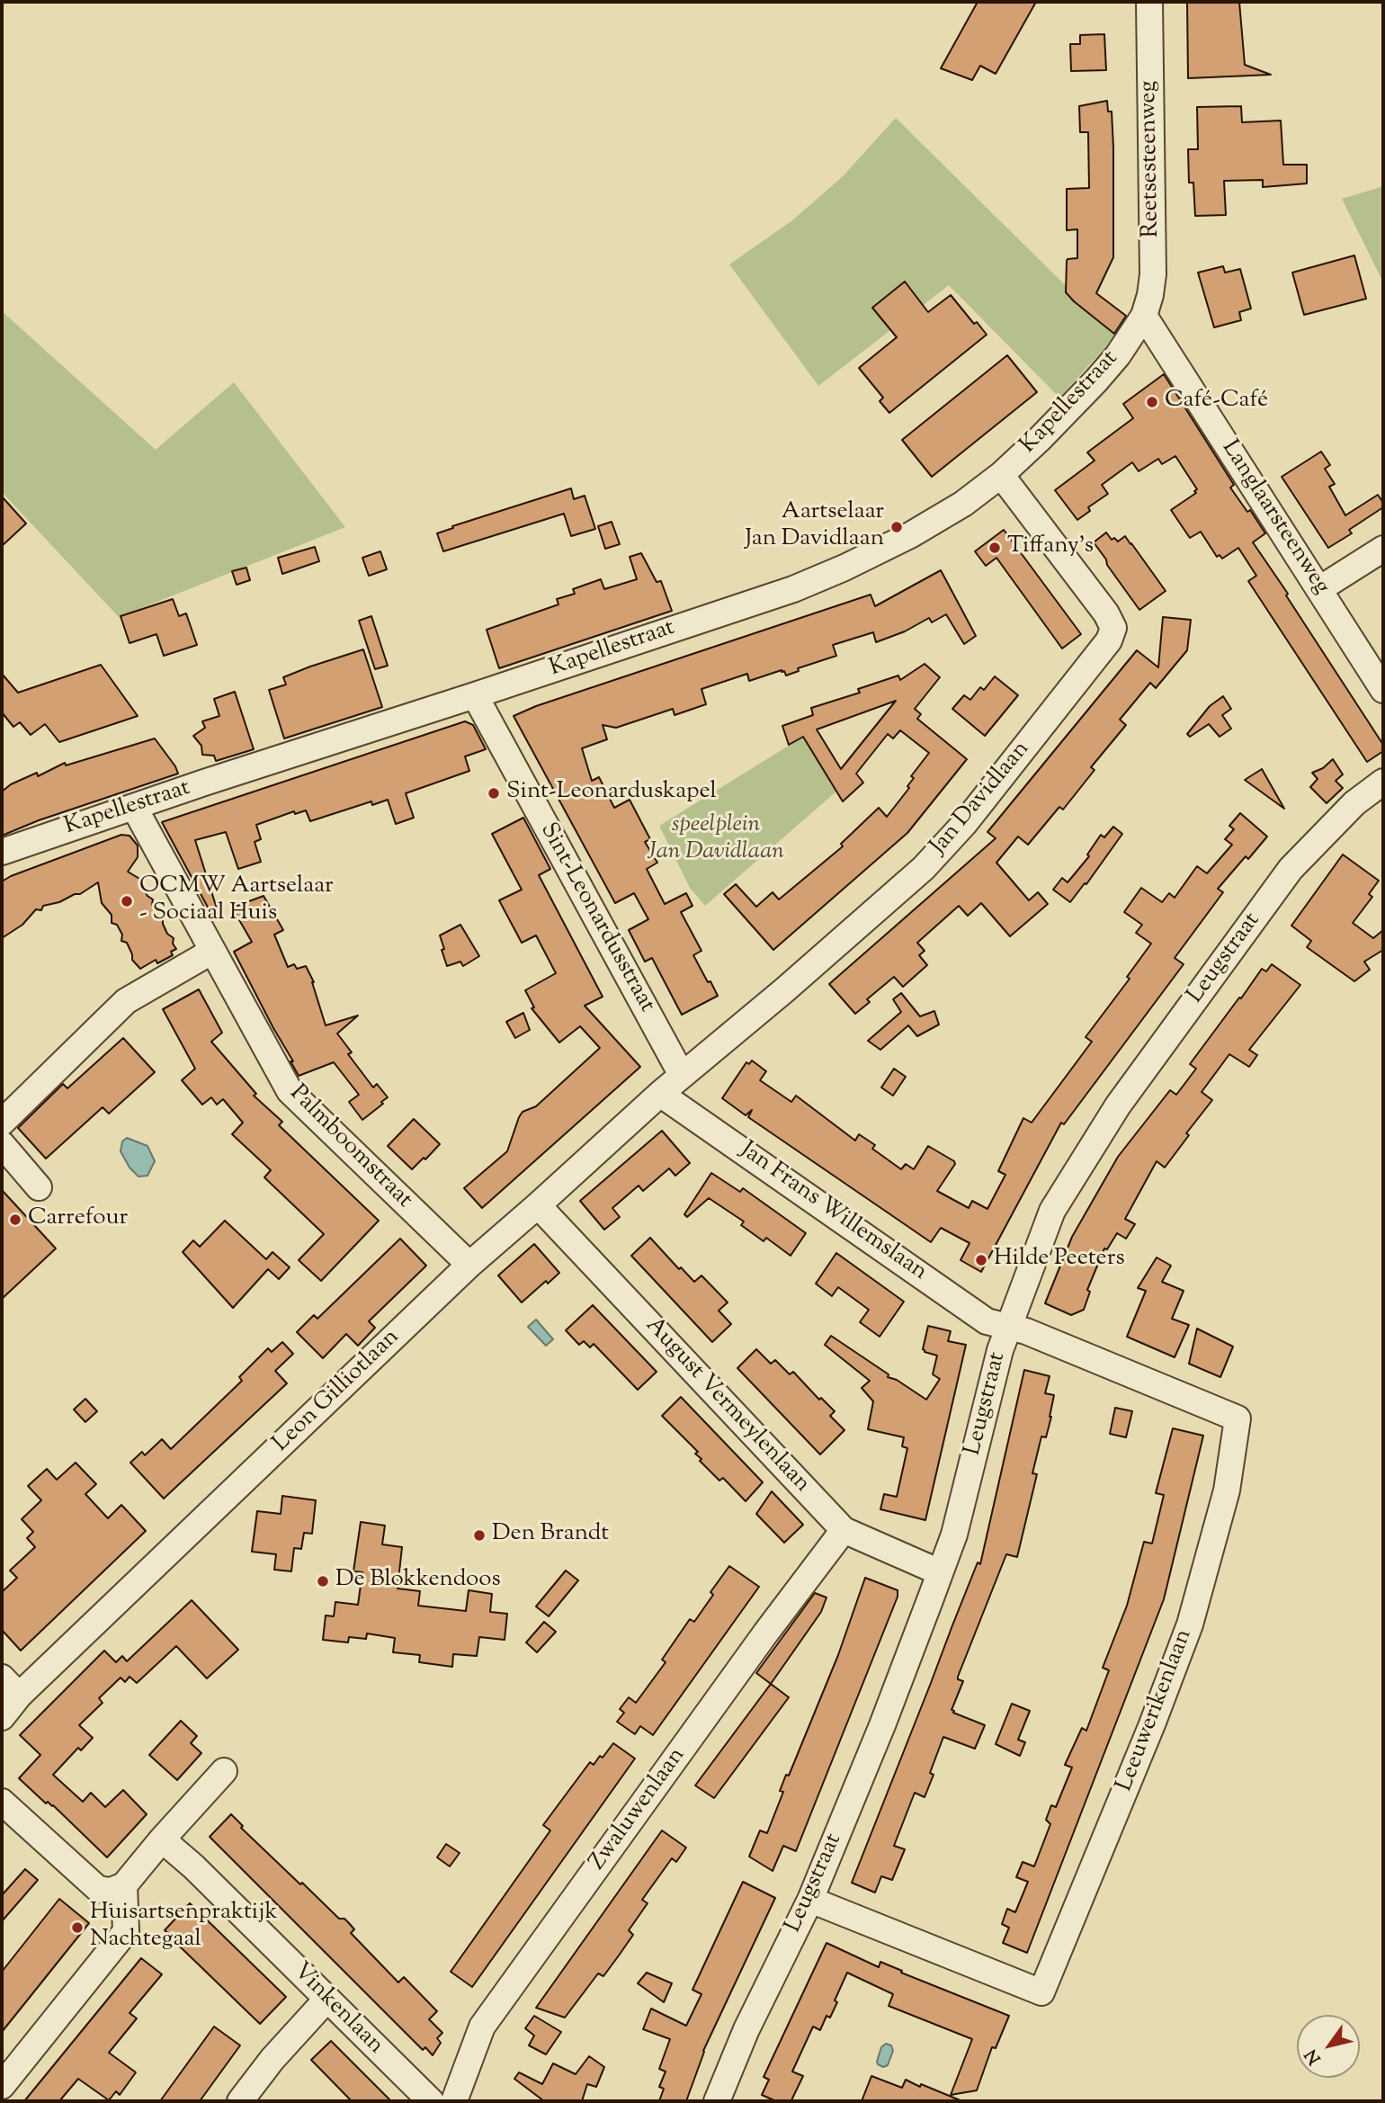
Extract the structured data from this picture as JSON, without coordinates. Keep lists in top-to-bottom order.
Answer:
{
  "streets": {
    "street": [
      "Reetsesteenweg",
      "Kapellestraat",
      "Langlaarsteenweg",
      "Jan Davidlaan",
      "Sint-Leonardusstraat",
      "Leugstraat",
      "Palmboomstraat",
      "Jan Frans Willemslaan",
      "Leon Gilliotlaan",
      "August Vermeylenlaan",
      "Leeuwerikenlaan",
      "Zwaluwenlaan",
      "Vinkenlaan"
    ]
  },
  "crossings": [
    ["Reetsesteenweg", "Kapellestraat"],
    ["Reetsesteenweg", "Langlaarsteenweg"],
    ["Kapellestraat", "Langlaarsteenweg"],
    ["Kapellestraat", "Jan Davidlaan"],
    ["Kapellestraat", "Sint-Leonardusstraat"],
    ["Kapellestraat", "Palmboomstraat"],
    ["Jan Davidlaan", "Sint-Leonardusstraat"],
    ["Jan Davidlaan", "Leon Gilliotlaan"],
    ["Sint-Leonardusstraat", "Leon Gilliotlaan"],
    ["Leugstraat", "Jan Frans Willemslaan"],
    ["Leugstraat", "August Vermeylenlaan"],
    ["Leugstraat", "Leeuwerikenlaan"],
    ["Palmboomstraat", "Leon Gilliotlaan"],
    ["Jan Frans Willemslaan", "Leon Gilliotlaan"],
    ["Jan Frans Willemslaan", "Leeuwerikenlaan"],
    ["Leon Gilliotlaan", "August Vermeylenlaan"],
    ["August Vermeylenlaan", "Zwaluwenlaan"]
  ],
  "parks": ["speelplein Jan Davidlaan"],
  "places": [
    "Café-Café",
    "Aartselaar Jan Davidlaan",
    "Tiffany's",
    "Sint-Leonarduskapel",
    "OCMW Aartselaar - Sociaal Huis",
    "Carrefour",
    "Hilde Peeters",
    "Den Brandt",
    "De Blokkendoos",
    "Huisartsenpraktijk Nachtegaal"
  ],
  "north": "bottom left"
}
